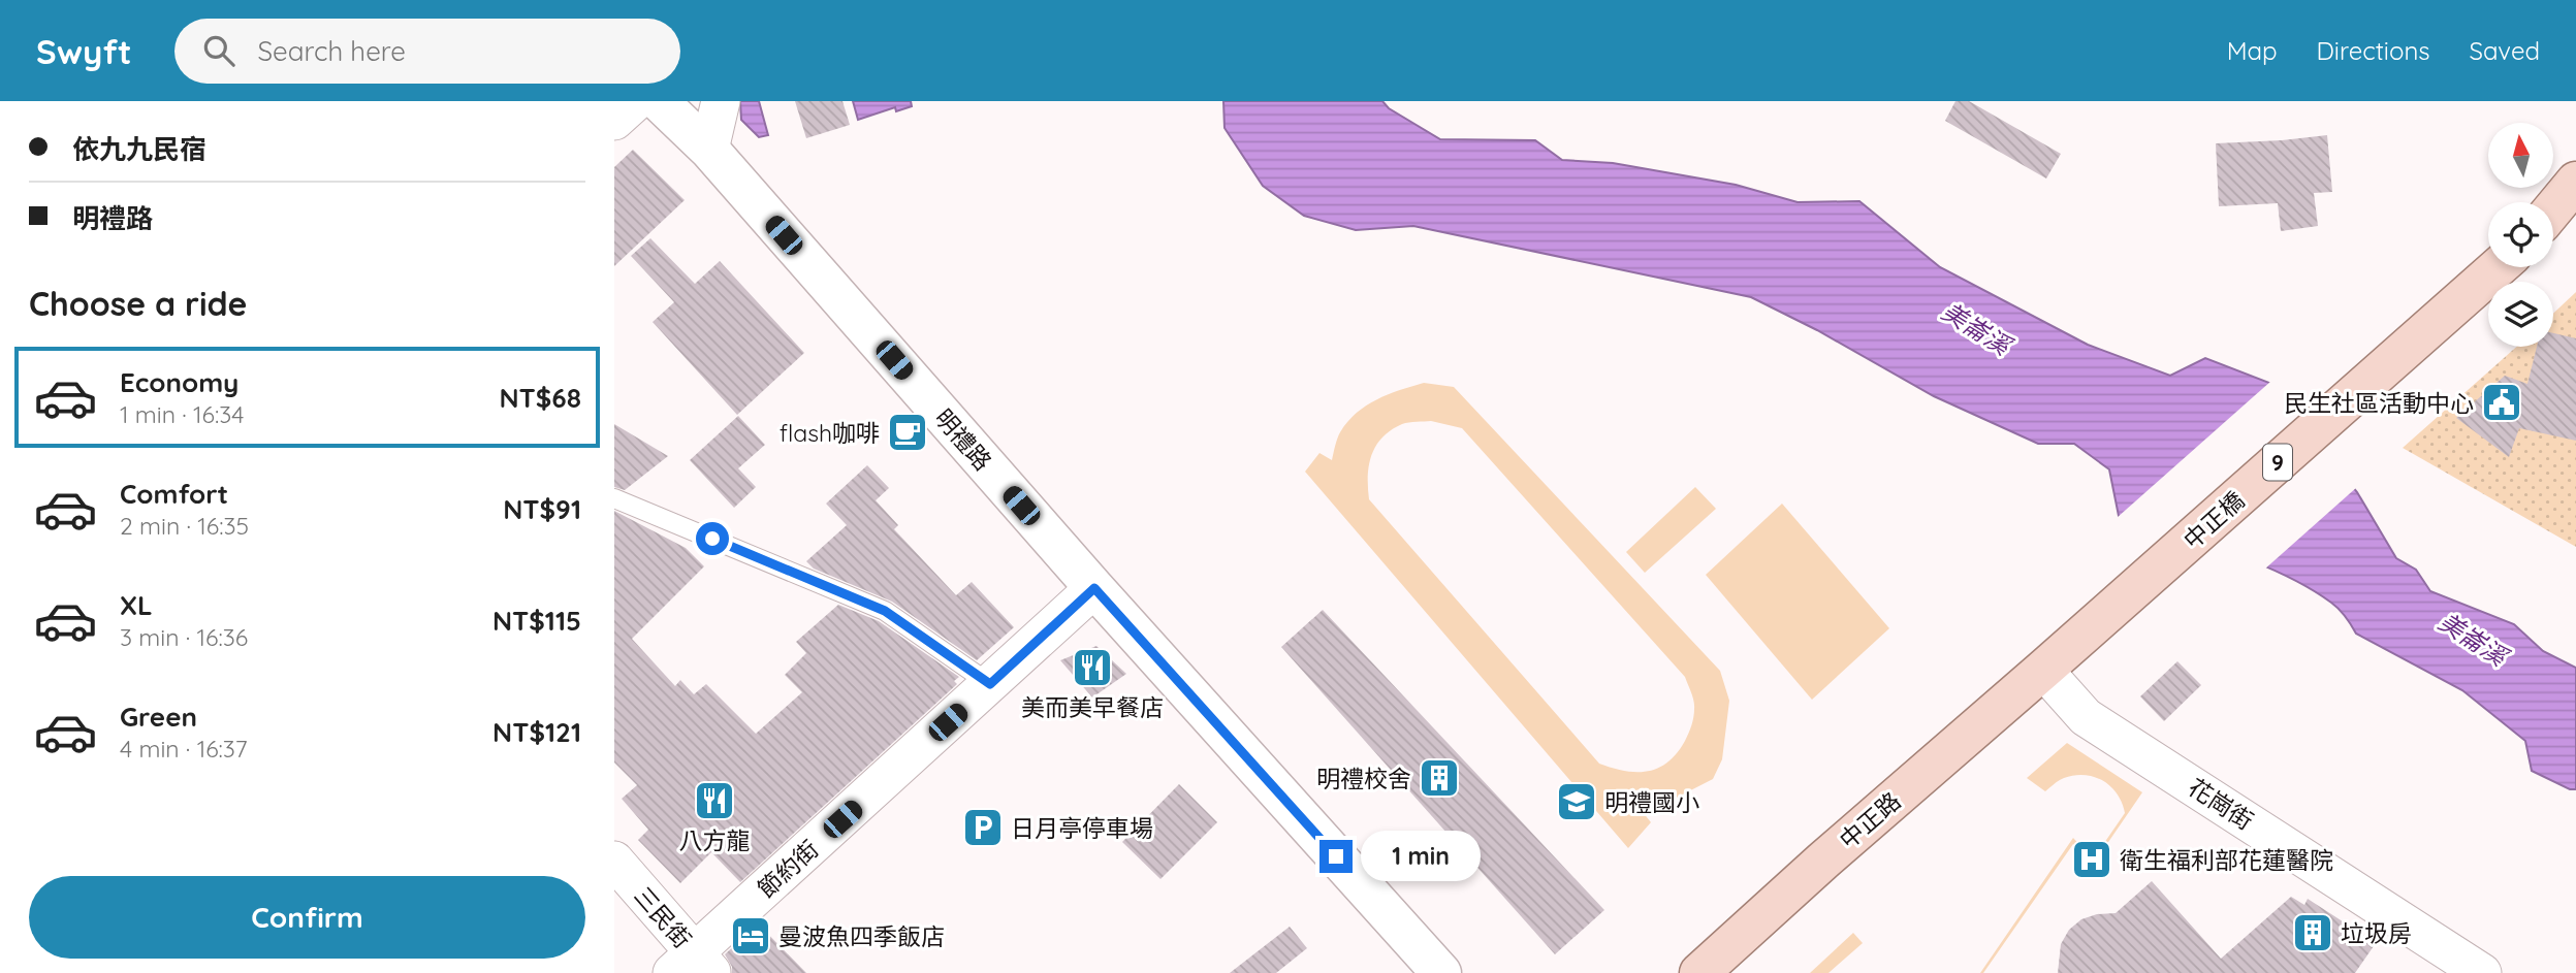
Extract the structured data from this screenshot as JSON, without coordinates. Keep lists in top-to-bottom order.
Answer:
{
  "streets": {
    "main road": ["9", "中正橋", "中正路"],
    "street": [
      "明禮路",
      "花崗街",
      "節約街",
      "三民街"
    ]
  },
  "crossings": [
    ["明禮路", "節約街"],
    ["中正橋", "花崗街"],
    ["中正橋", "中正路"],
    ["花崗街", "中正路"],
    ["節約街", "三民街"]
  ],
  "water": ["美崙溪"],
  "places": {
    "public building": ["民生社區活動中心"],
    "cafe": ["flash咖啡"],
    "restaurant": ["美而美早餐店", "八方龍"],
    "building": ["明禮校舍", "垃圾房"],
    "school or university": ["明禮國小"],
    "parking": ["日月亭停車場"],
    "hospital": ["衛生福利部花蓮醫院"],
    "hotel": ["曼波魚四季飯店"]
  },
  "north": "top",
  "page": {
    "header": "Swyft",
    "search": "Search here",
    "nav": ["Map", "Directions", "Saved"],
    "banner": ["依九九民宿", "明禮路"],
    "heading": "Choose a ride",
    "list": [
      {
        "name": "Economy",
        "note": "1 min · 16:34",
        "value": "NT$68"
      },
      {
        "name": "Comfort",
        "note": "2 min · 16:35",
        "value": "NT$91"
      },
      {
        "name": "XL",
        "note": "3 min · 16:36",
        "value": "NT$115"
      },
      {
        "name": "Green",
        "note": "4 min · 16:37",
        "value": "NT$121"
      }
    ],
    "bubble": "1 min",
    "buttons": "Confirm"
  }
}
